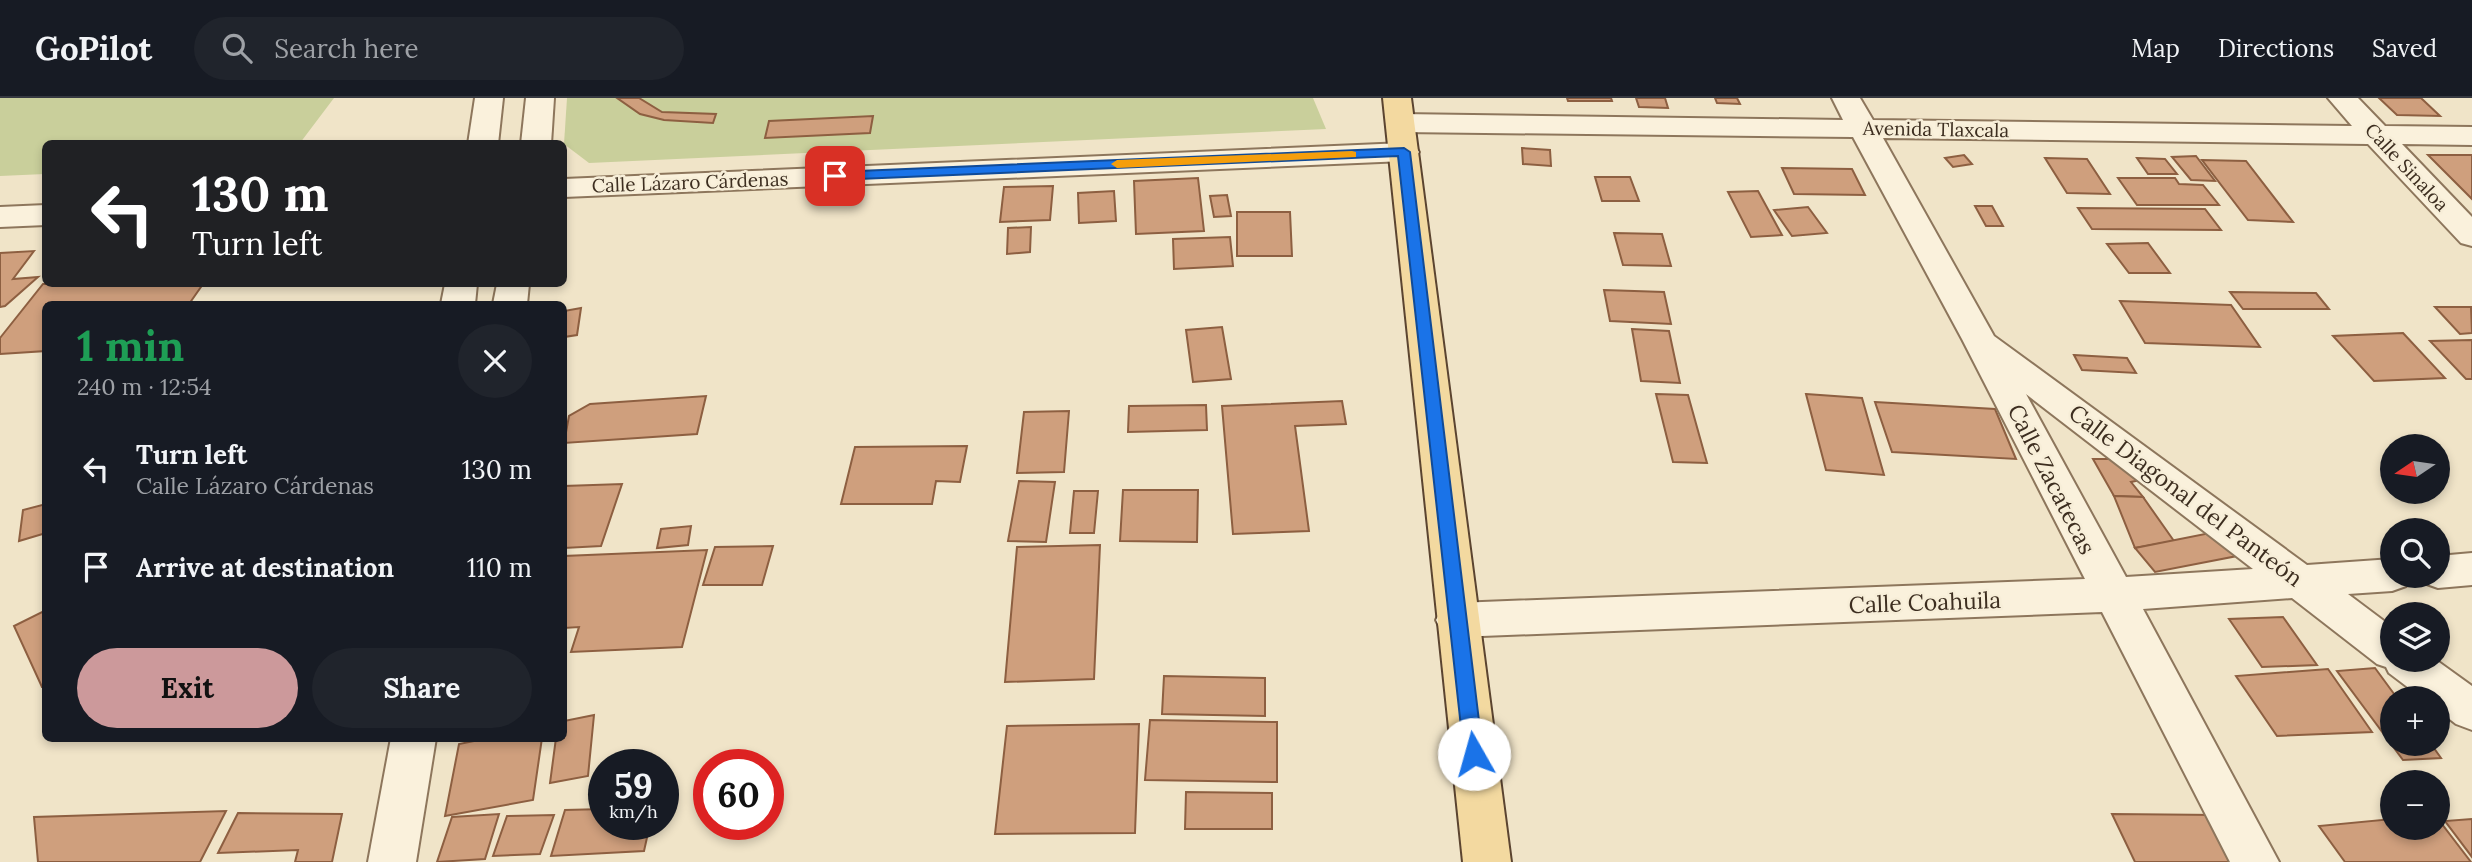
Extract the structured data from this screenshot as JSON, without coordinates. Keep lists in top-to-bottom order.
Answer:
{
  "streets": {
    "street": [
      "Avenida Tlaxcala",
      "Calle Sinaloa",
      "Calle Lázaro Cárdenas",
      "Calle Zacatecas",
      "Calle Diagonal del Panteón",
      "Calle Coahuila"
    ]
  },
  "crossings": [
    ["Avenida Tlaxcala", "Calle Sinaloa"],
    ["Avenida Tlaxcala", "Calle Lázaro Cárdenas"],
    ["Avenida Tlaxcala", "Calle Zacatecas"],
    ["Calle Zacatecas", "Calle Diagonal del Panteón"],
    ["Calle Zacatecas", "Calle Coahuila"],
    ["Calle Diagonal del Panteón", "Calle Coahuila"]
  ],
  "north": "left",
  "page": {
    "header": "GoPilot",
    "search": "Search here",
    "nav": ["Map", "Directions", "Saved"],
    "turn": ["130 m", "Turn left"],
    "heading": ["1 min", "240 m · 12:54"],
    "list": [
      {
        "name": "Turn left",
        "note": "Calle Lázaro Cárdenas",
        "value": "130 m"
      },
      {
        "name": "Arrive at destination",
        "value": "110 m"
      }
    ],
    "map_buttons": ["+", "−"],
    "buttons": ["Exit", "Share"],
    "speed": "59 km/h",
    "limit": "60"
  }
}
